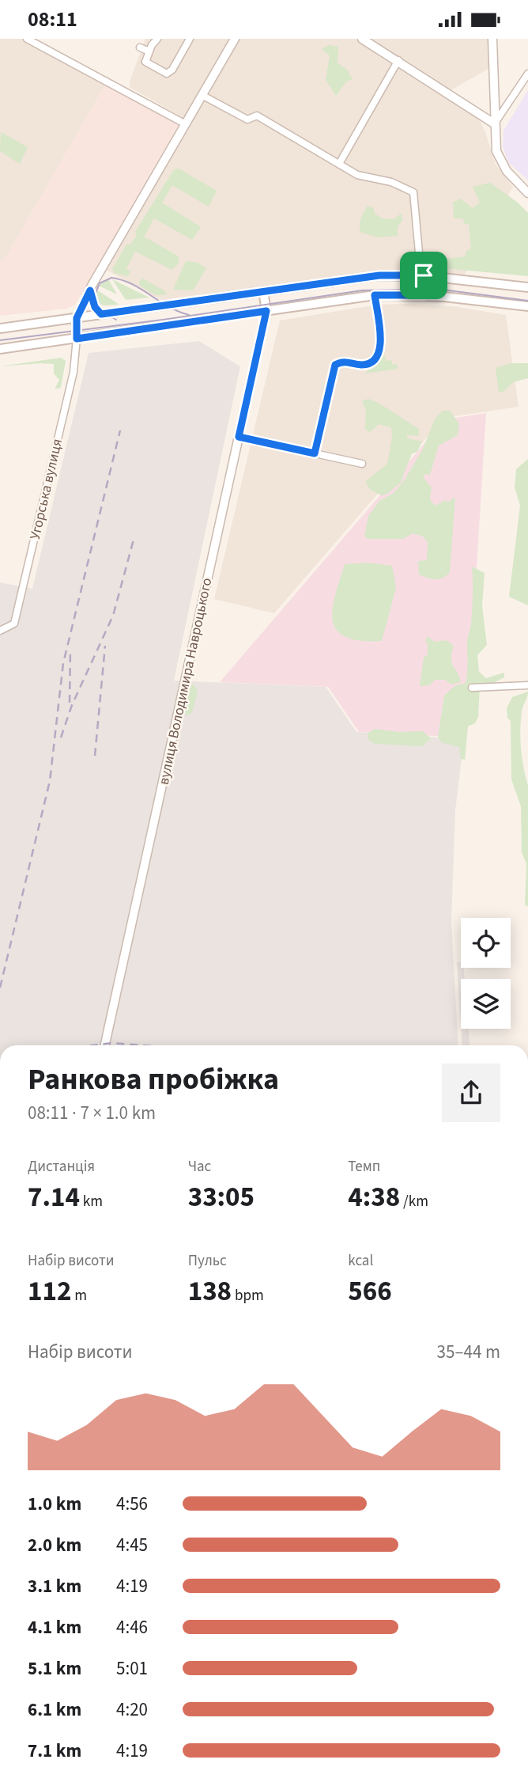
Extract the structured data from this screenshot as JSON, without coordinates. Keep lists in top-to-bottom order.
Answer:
{
  "streets": {
    "street": ["Угорська вулиця", "вулиця Володимира Навроцького"]
  },
  "page": {
    "status": "08:11",
    "heading": ["Ранкова пробіжка", "08:11 · 7 × 1.0 km"],
    "stats": [
      ["Дистанція", "7.14 km"],
      ["Час", "33:05"],
      ["Темп", "4:38 /km"],
      ["Набір висоти", "112 m"],
      ["Пульс", "138 bpm"],
      ["kcal", "566"]
    ],
    "chart": ["Набір висоти", "35–44 m"],
    "list": [
      {
        "name": "1.0 km",
        "note": "4:56"
      },
      {
        "name": "2.0 km",
        "note": "4:45"
      },
      {
        "name": "3.1 km",
        "note": "4:19"
      },
      {
        "name": "4.1 km",
        "note": "4:46"
      },
      {
        "name": "5.1 km",
        "note": "5:01"
      },
      {
        "name": "6.1 km",
        "note": "4:20"
      },
      {
        "name": "7.1 km",
        "note": "4:19"
      }
    ]
  }
}
